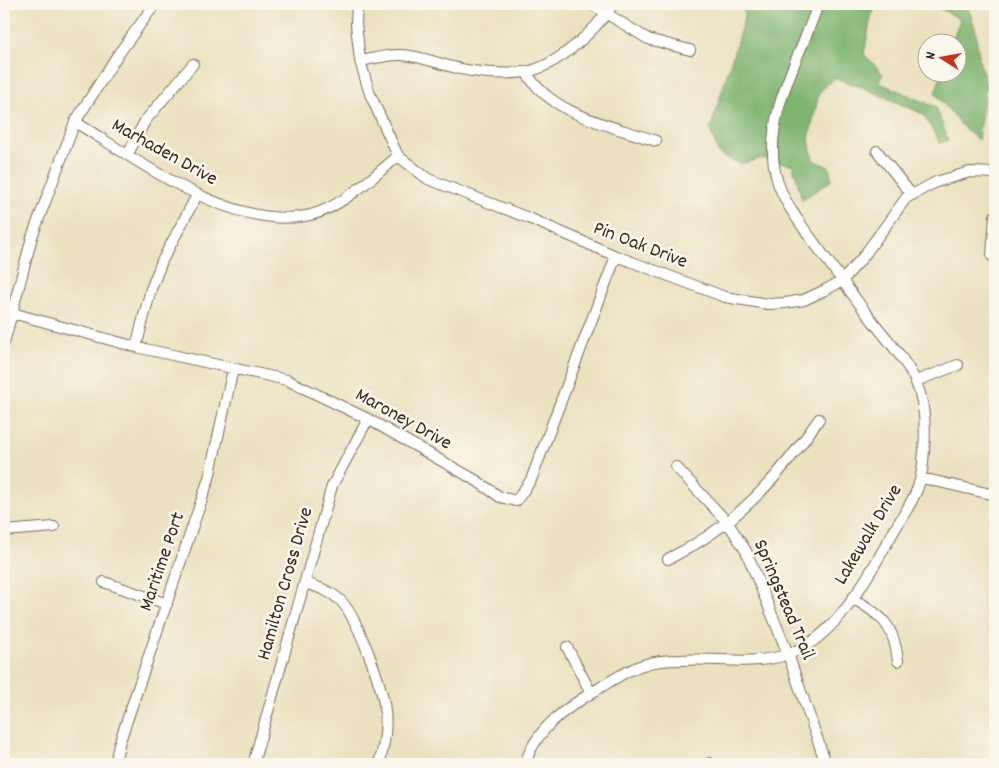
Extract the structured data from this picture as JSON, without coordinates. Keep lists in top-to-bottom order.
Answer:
{
  "streets": {
    "street": [
      "Marhaden Drive",
      "Pin Oak Drive",
      "Maroney Drive",
      "Lakewalk Drive",
      "Maritime Port",
      "Hamilton Cross Drive",
      "Springstead Trail"
    ]
  },
  "crossings": [
    ["Marhaden Drive", "Pin Oak Drive"],
    ["Pin Oak Drive", "Maroney Drive"],
    ["Pin Oak Drive", "Lakewalk Drive"],
    ["Maroney Drive", "Maritime Port"],
    ["Maroney Drive", "Hamilton Cross Drive"],
    ["Lakewalk Drive", "Springstead Trail"]
  ],
  "north": "left"
}
